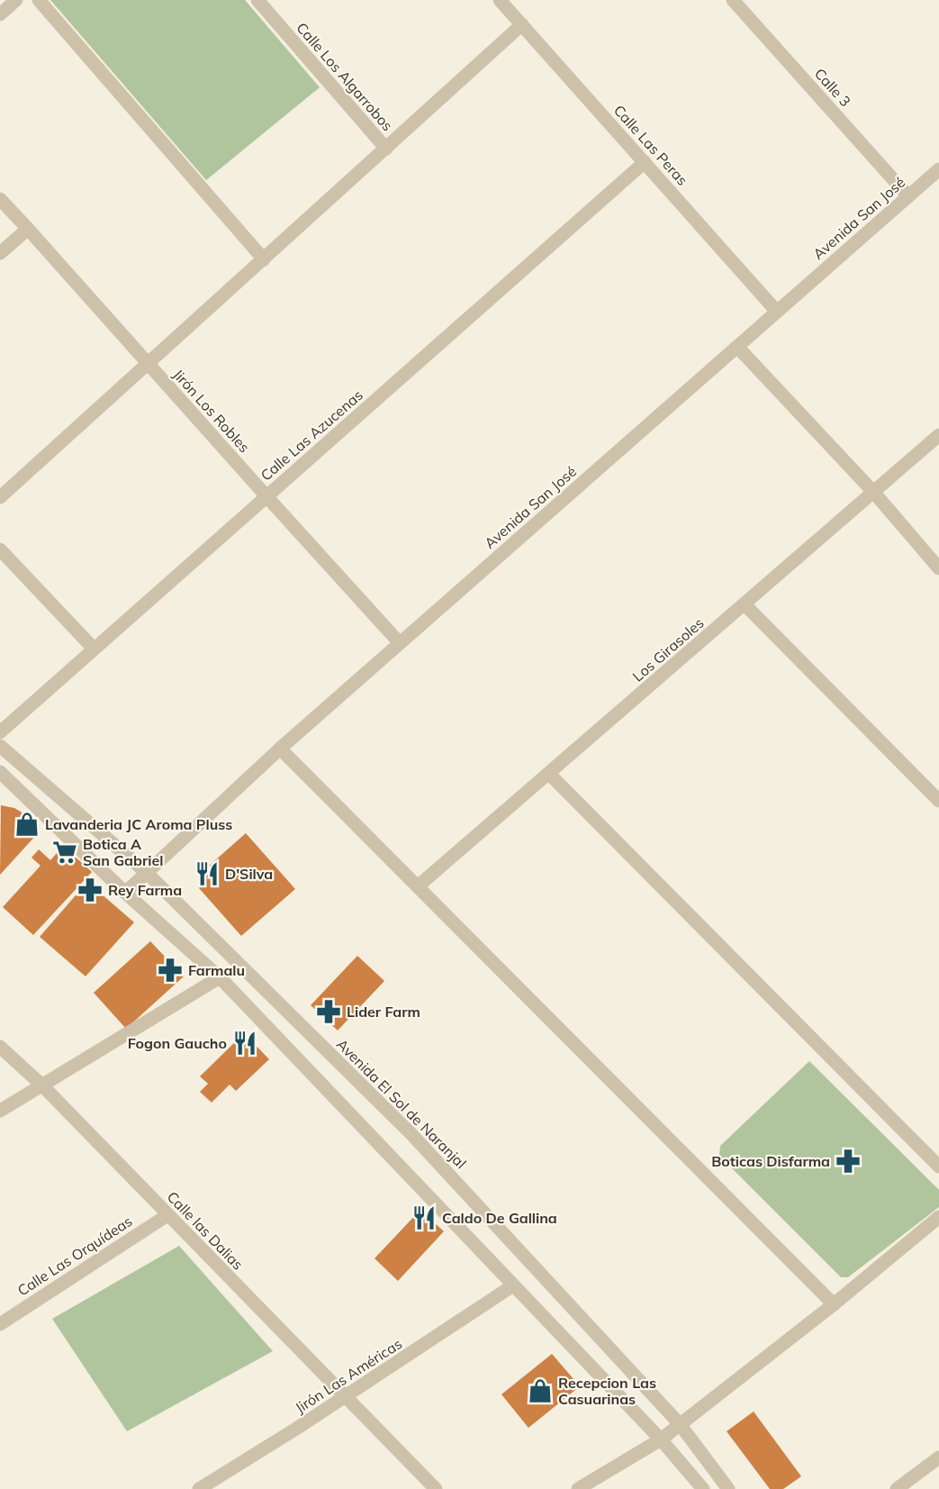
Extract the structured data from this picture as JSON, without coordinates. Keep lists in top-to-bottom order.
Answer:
{
  "streets": {
    "street": [
      "Calle Los Algarrobos",
      "Calle 3",
      "Calle Las Peras",
      "Avenida San José",
      "Jirón Los Robles",
      "Calle Las Azucenas",
      "Los Girasoles",
      "Avenida El Sol de Naranjal",
      "Calle las Dalias",
      "Calle Las Orquídeas",
      "Jirón Las Américas"
    ]
  },
  "crossings": [
    ["Calle 3", "Avenida San José"],
    ["Calle Las Peras", "Avenida San José"],
    ["Calle Las Peras", "Calle Las Azucenas"],
    ["Avenida San José", "Jirón Los Robles"],
    ["Avenida San José", "Avenida El Sol de Naranjal"],
    ["Jirón Los Robles", "Calle Las Azucenas"],
    ["Calle las Dalias", "Calle Las Orquídeas"],
    ["Calle las Dalias", "Jirón Las Américas"]
  ],
  "places": {
    "shop": ["Lavanderia JC Aroma Pluss", "Recepcion Las Casuarinas"],
    "supermarket": ["Botica A San Gabriel"],
    "restaurant": ["D'Silva", "Fogon Gaucho", "Caldo De Gallina"],
    "pharmacy": [
      "Rey Farma",
      "Farmalu",
      "Lider Farm",
      "Boticas Disfarma"
    ]
  }
}
